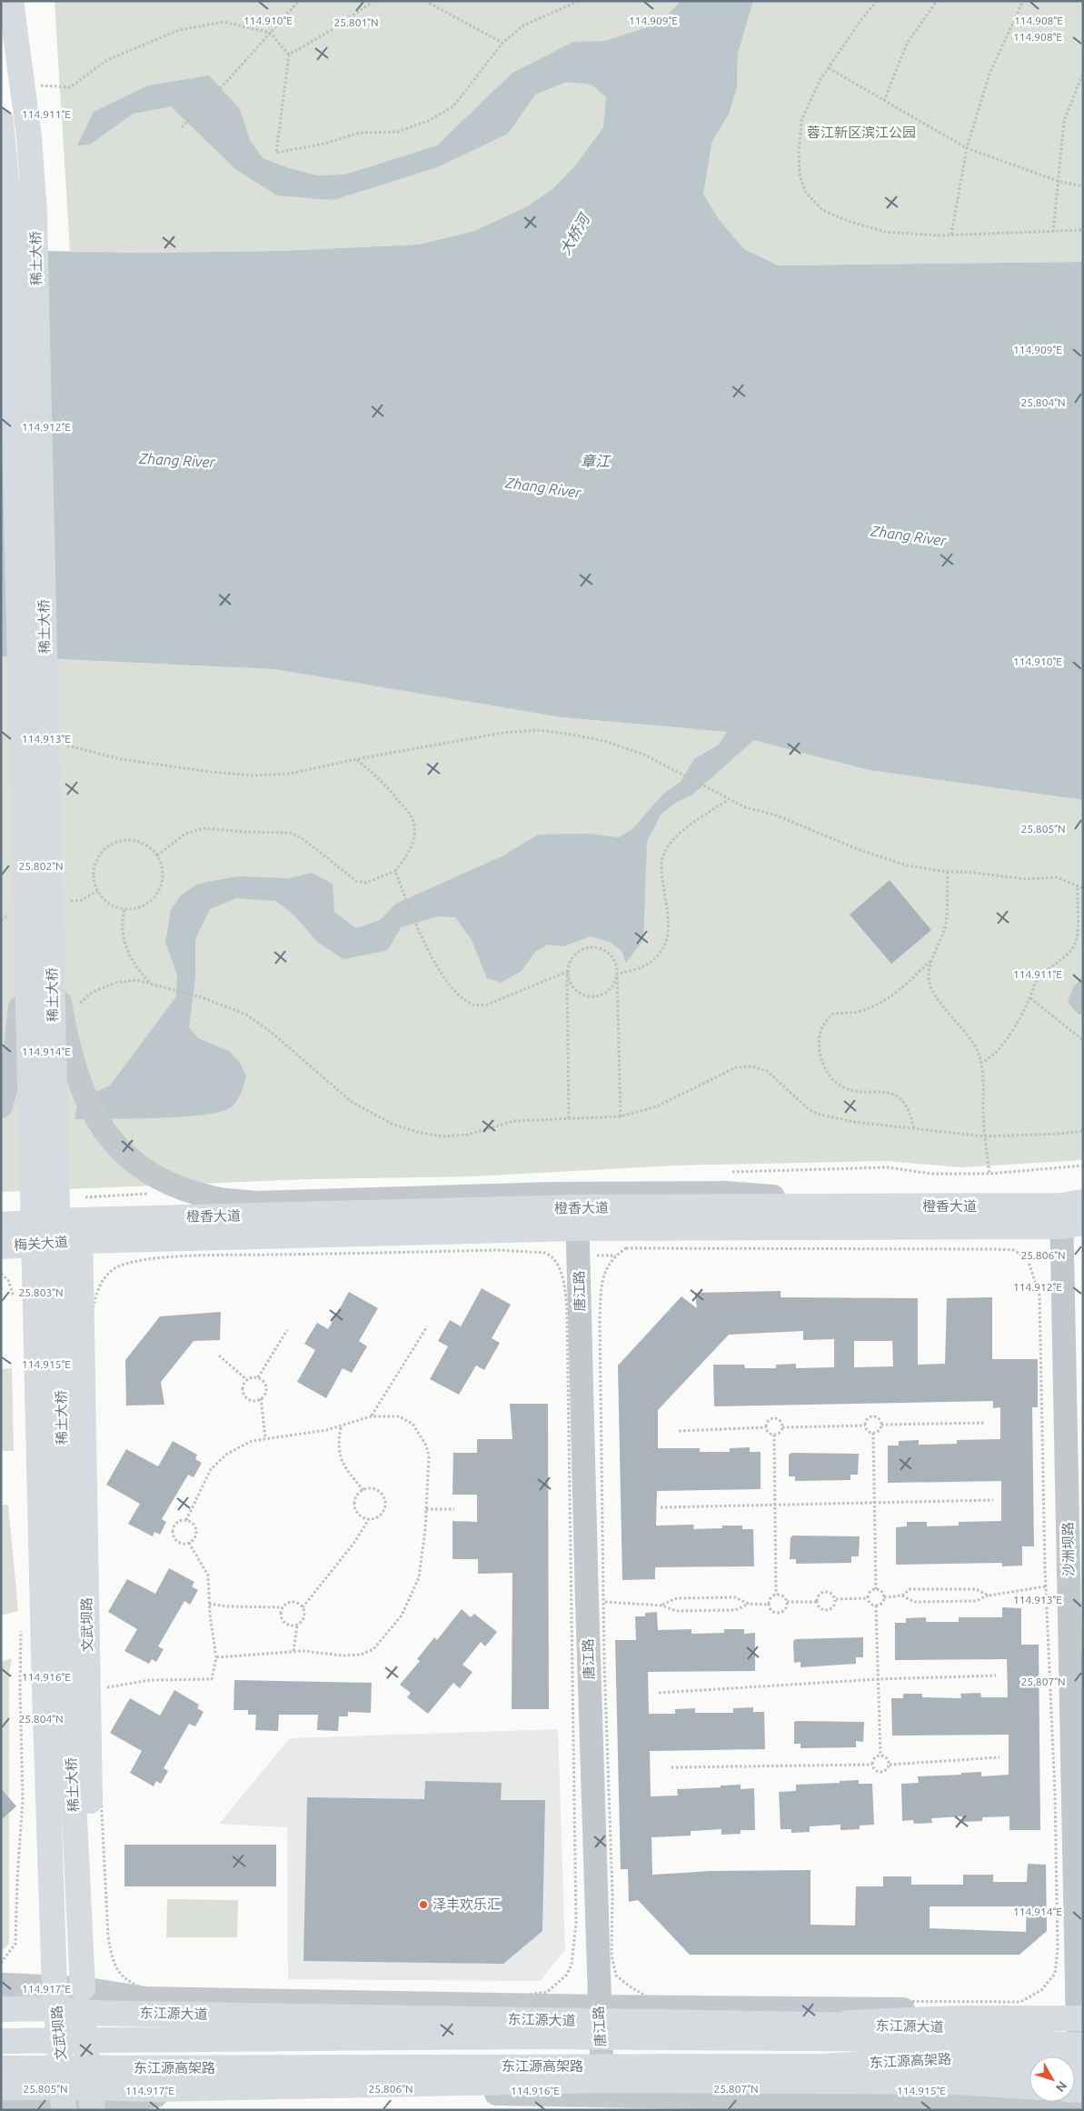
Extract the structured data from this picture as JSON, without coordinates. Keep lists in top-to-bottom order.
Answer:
{
  "streets": {
    "main road": [
      "稀土大桥",
      "橙香大道",
      "梅关大道",
      "文武坝路",
      "东江源大道",
      "东江源高架路"
    ],
    "street": ["唐江路", "沙洲坝路"]
  },
  "crossings": [
    ["稀土大桥", "文武坝路"],
    ["稀土大桥", "东江源大道"],
    ["橙香大道", "梅关大道"],
    ["橙香大道", "唐江路"],
    ["橙香大道", "沙洲坝路"],
    ["橙香大道", "文武坝路"],
    ["梅关大道", "文武坝路"],
    ["唐江路", "东江源大道"],
    ["沙洲坝路", "东江源大道"],
    ["文武坝路", "东江源大道"]
  ],
  "water": ["大桥河", "Zhang River", "章江"],
  "parks": ["蓉江新区滨江公园"],
  "places": ["泽丰欢乐汇"],
  "north": "bottom right",
  "coordinates": [
    "114.910°E",
    "114.908°E",
    "114.909°E",
    "25.801°N",
    "114.911°E",
    "25.804°N",
    "114.912°E",
    "114.913°E",
    "25.805°N",
    "25.802°N",
    "114.914°E",
    "25.806°N",
    "25.803°N",
    "114.915°E",
    "114.916°E",
    "25.807°N",
    "114.917°E"
  ]
}
